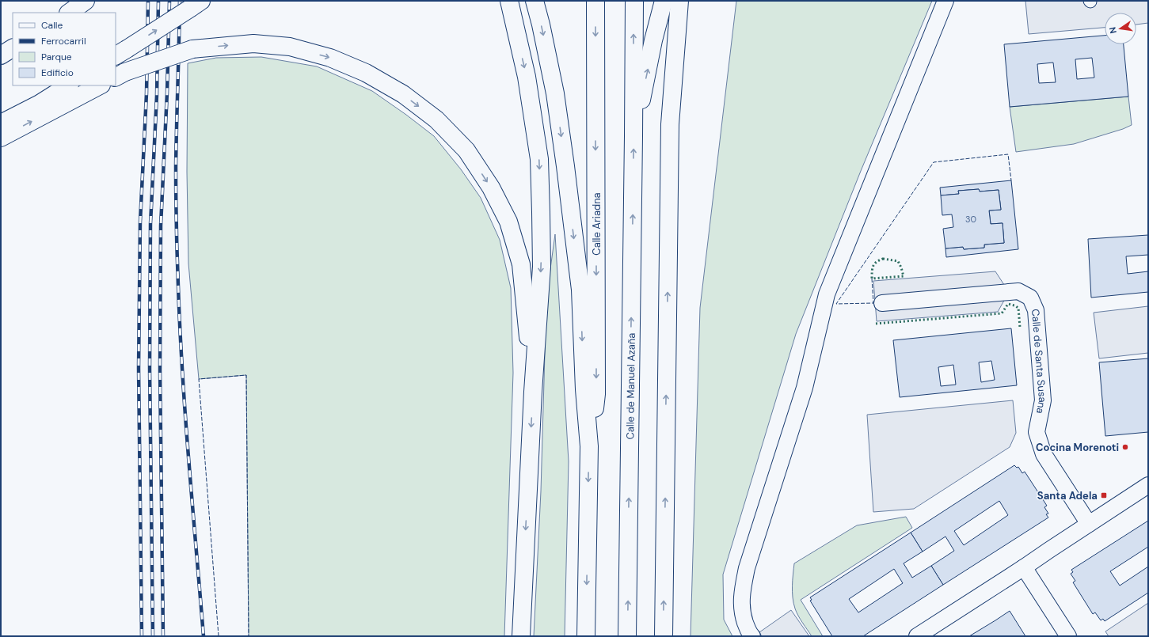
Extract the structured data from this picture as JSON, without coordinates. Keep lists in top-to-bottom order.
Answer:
{
  "streets": {
    "highway": ["Calle Ariadna", "Calle de Manuel Azaña"],
    "street": ["Calle de Santa Susana"]
  },
  "places": {
    "other": ["Cocina Morenoti"],
    "transit": ["Santa Adela"]
  },
  "house_numbers": ["30"],
  "legend": [
    "Calle",
    "Ferrocarril",
    "Parque",
    "Edificio"
  ],
  "north": "left"
}
